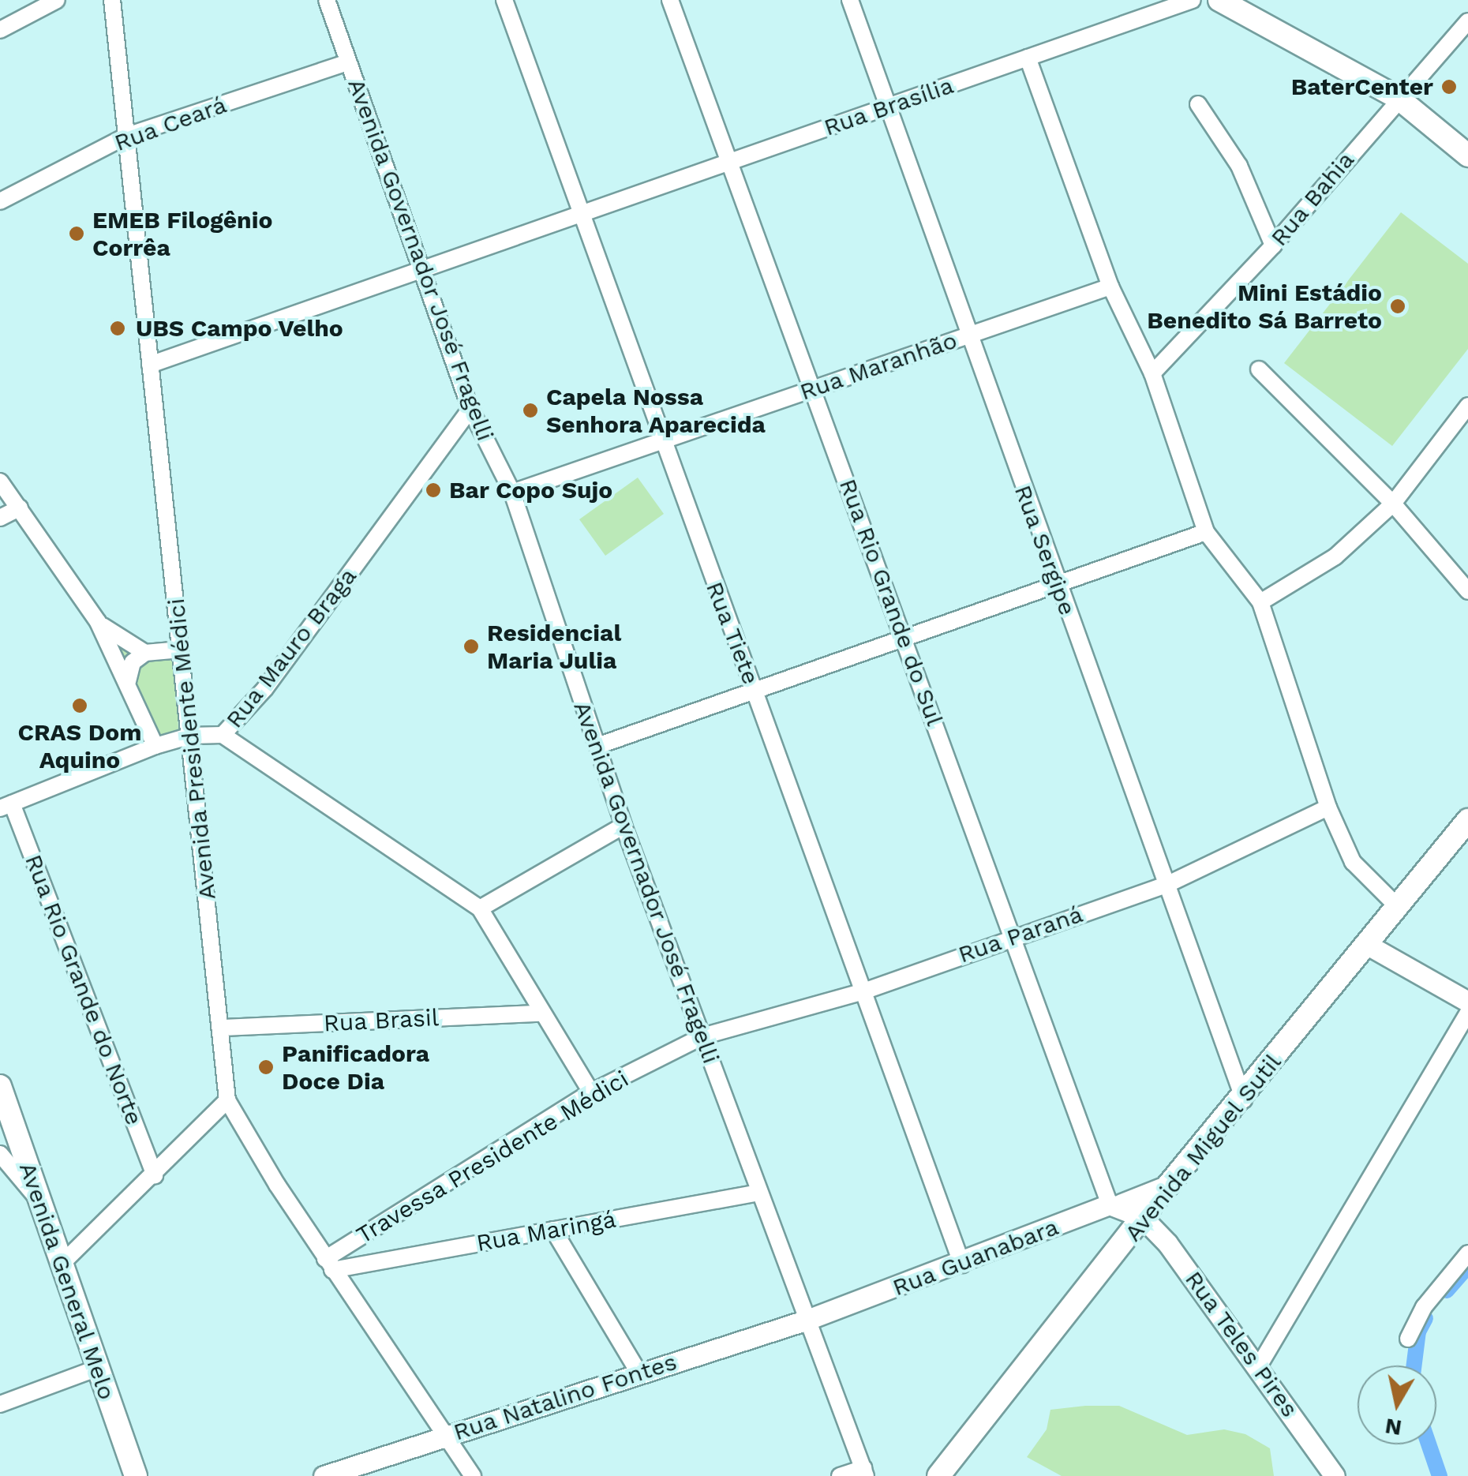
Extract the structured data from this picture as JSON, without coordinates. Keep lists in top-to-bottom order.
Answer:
{
  "streets": {
    "main road": ["Avenida Miguel Sutil", "Avenida General Melo"],
    "street": [
      "Rua Brasília",
      "Rua Ceará",
      "Rua Bahia",
      "Avenida Governador José Fragelli",
      "Rua Maranhão",
      "Rua Sergipe",
      "Rua Rio Grande do Sul",
      "Rua Tiete",
      "Rua Mauro Braga",
      "Avenida Presidente Médici",
      "Rua Paraná",
      "Rua Rio Grande do Norte",
      "Rua Brasil",
      "Travessa Presidente Médici",
      "Rua Maringá",
      "Rua Guanabara",
      "Rua Teles Pires",
      "Rua Natalino Fontes"
    ]
  },
  "crossings": [
    ["Rua Brasília", "Avenida Governador José Fragelli"],
    ["Rua Brasília", "Rua Sergipe"],
    ["Rua Brasília", "Rua Rio Grande do Sul"],
    ["Rua Brasília", "Rua Tiete"],
    ["Rua Brasília", "Avenida Presidente Médici"],
    ["Rua Ceará", "Avenida Governador José Fragelli"],
    ["Rua Ceará", "Avenida Presidente Médici"],
    ["Avenida Governador José Fragelli", "Rua Maranhão"],
    ["Avenida Governador José Fragelli", "Rua Mauro Braga"],
    ["Avenida Governador José Fragelli", "Rua Paraná"],
    ["Avenida Governador José Fragelli", "Travessa Presidente Médici"],
    ["Avenida Governador José Fragelli", "Rua Maringá"],
    ["Avenida Governador José Fragelli", "Rua Guanabara"],
    ["Avenida Governador José Fragelli", "Rua Natalino Fontes"],
    ["Rua Maranhão", "Rua Sergipe"],
    ["Rua Maranhão", "Rua Rio Grande do Sul"],
    ["Rua Maranhão", "Rua Tiete"],
    ["Rua Sergipe", "Rua Paraná"],
    ["Rua Sergipe", "Avenida Miguel Sutil"],
    ["Rua Rio Grande do Sul", "Rua Paraná"],
    ["Rua Rio Grande do Sul", "Rua Guanabara"],
    ["Rua Tiete", "Rua Paraná"],
    ["Rua Tiete", "Rua Guanabara"],
    ["Rua Mauro Braga", "Avenida Presidente Médici"],
    ["Rua Mauro Braga", "Rua Rio Grande do Norte"],
    ["Avenida Presidente Médici", "Rua Brasil"],
    ["Avenida Presidente Médici", "Travessa Presidente Médici"],
    ["Avenida Presidente Médici", "Rua Maringá"],
    ["Avenida Presidente Médici", "Rua Natalino Fontes"],
    ["Rua Paraná", "Travessa Presidente Médici"],
    ["Avenida Miguel Sutil", "Rua Teles Pires"],
    ["Travessa Presidente Médici", "Rua Maringá"],
    ["Rua Guanabara", "Rua Natalino Fontes"]
  ],
  "places": [
    "BaterCenter",
    "EMEB Filogênio Corrêa",
    "Mini Estádio Benedito Sá Barreto",
    "UBS Campo Velho",
    "Capela Nossa Senhora Aparecida",
    "Bar Copo Sujo",
    "Residencial Maria Julia",
    "CRAS Dom Aquino",
    "Panificadora Doce Dia"
  ],
  "north": "bottom"
}
